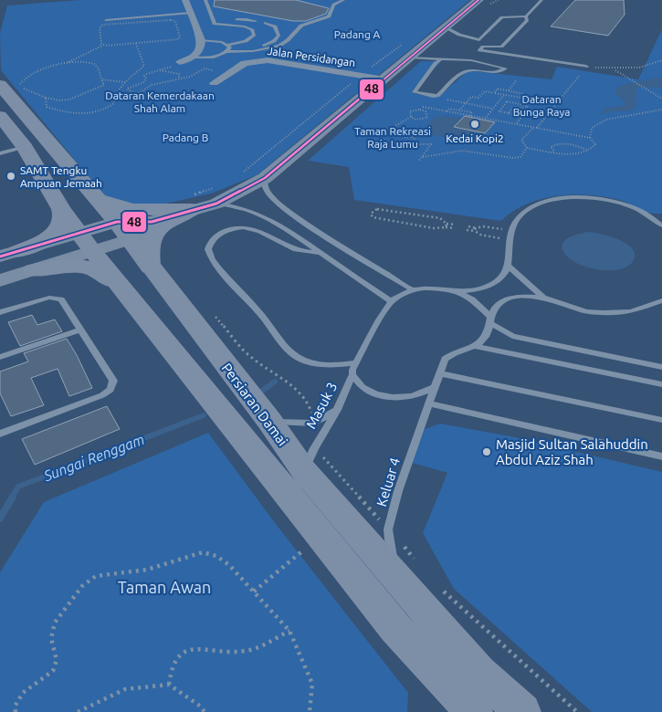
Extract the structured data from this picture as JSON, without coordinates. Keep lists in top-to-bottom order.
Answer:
{
  "streets": {
    "main road": ["Persiaran Damai"],
    "street": ["Jalan Persidangan"],
    "lane": ["Masuk 3", "Keluar 4"]
  },
  "crossings": [
    ["Persiaran Damai", "Masuk 3"],
    ["Persiaran Damai", "Keluar 4"]
  ],
  "water": ["Sungai Renggam"],
  "parks": [
    "Padang A",
    "Dataran Kemerdakaan Shah Alam",
    "Dataran Bunga Raya",
    "Taman Rekreasi Raja Lumu",
    "Padang B",
    "Taman Awan"
  ],
  "places": ["Kedai Kopi2", "SAMT Tengku Ampuan Jemaah", "Masjid Sultan Salahuddin Abdul Aziz Shah"],
  "lines": ["transit line 48"]
}
